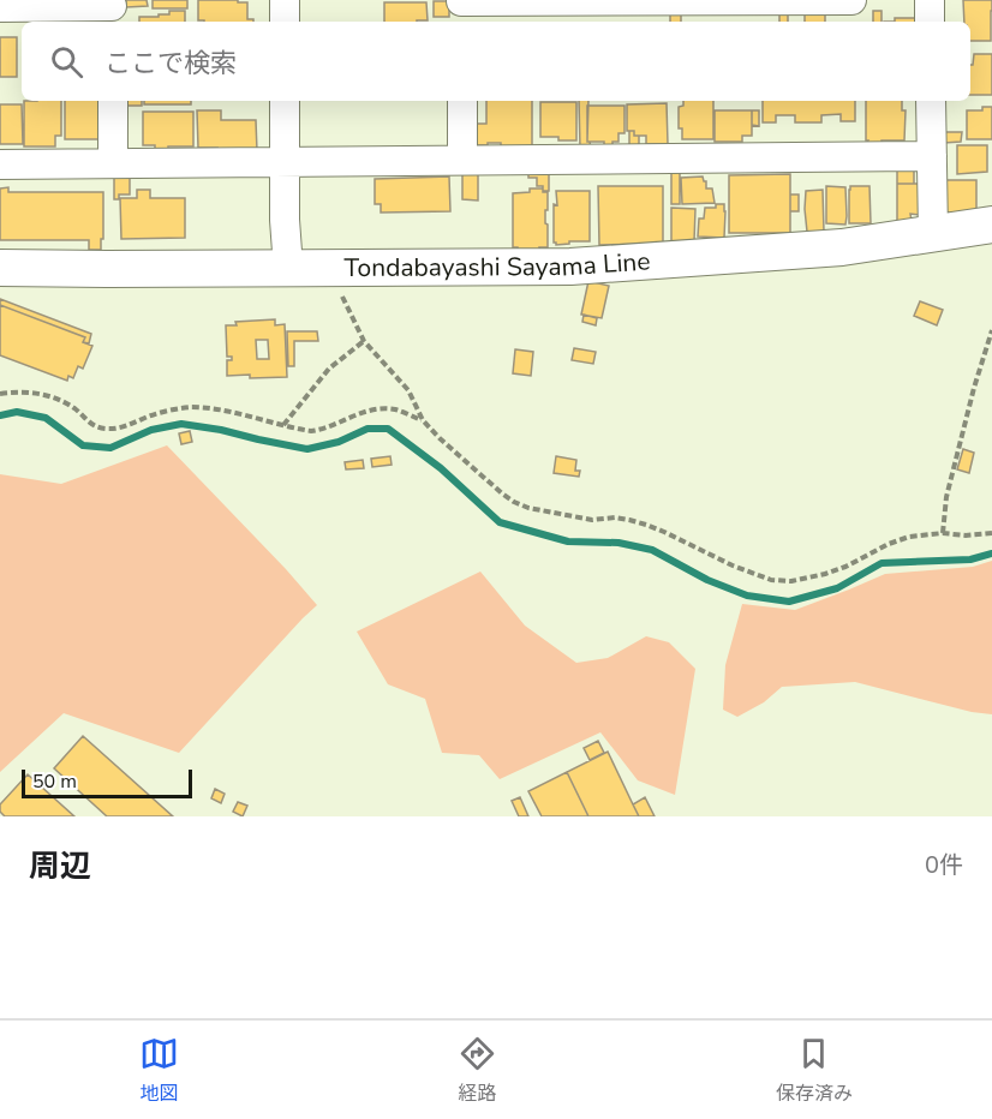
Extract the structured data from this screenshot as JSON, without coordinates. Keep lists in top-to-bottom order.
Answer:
{
  "streets": {
    "main road": ["Tondabayashi Sayama Line"]
  },
  "scale_bar": "50 m",
  "page": {
    "search": "ここで検索",
    "scale": "50 m",
    "heading": ["周辺", "0件"],
    "nav": ["地図", "経路", "保存済み"]
  }
}
